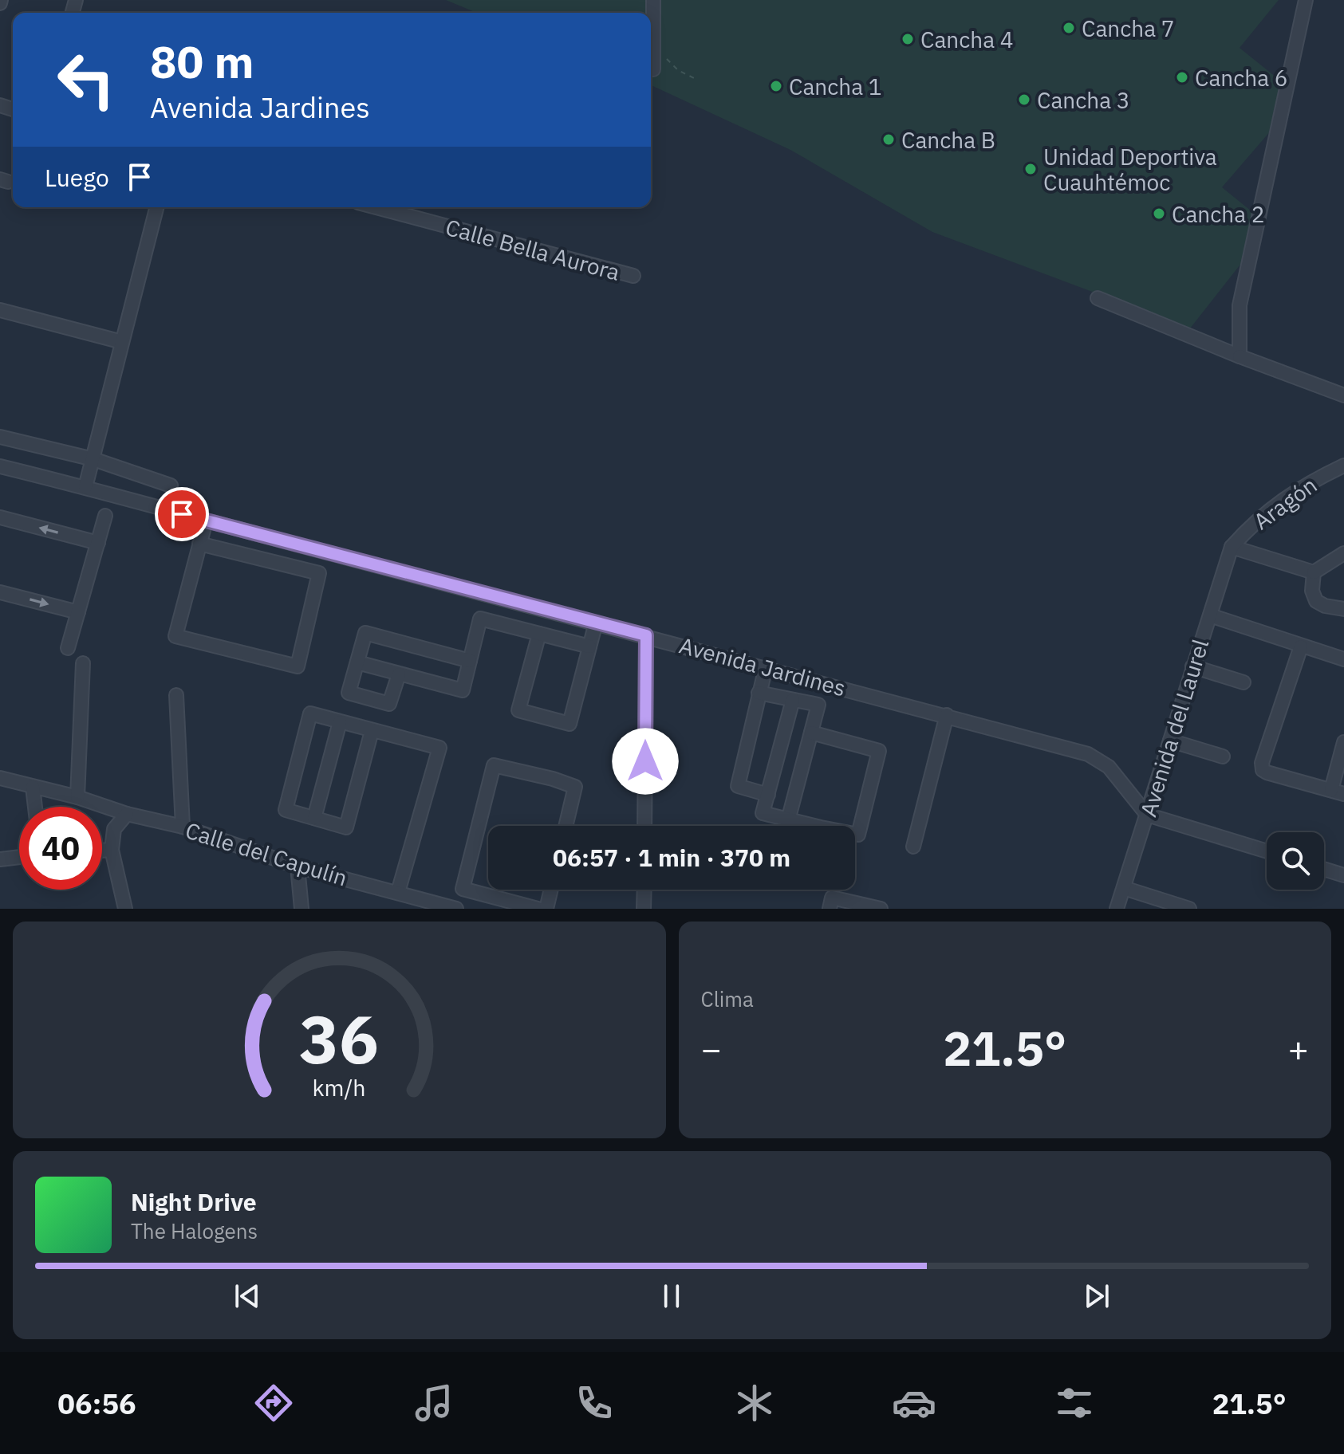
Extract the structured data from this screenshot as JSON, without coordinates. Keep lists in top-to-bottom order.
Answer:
{
  "streets": {
    "street": [
      "Calle Bella Aurora",
      "Aragón",
      "Avenida Jardines",
      "Avenida del Laurel",
      "Calle del Capulín"
    ]
  },
  "crossings": [
    ["Aragón", "Avenida del Laurel"],
    ["Avenida Jardines", "Avenida del Laurel"]
  ],
  "places": [
    "Cancha 7",
    "Cancha 4",
    "Cancha 6",
    "Cancha 1",
    "Cancha 3",
    "Cancha B",
    "Unidad Deportiva Cuauhtémoc",
    "Cancha 2"
  ],
  "page": {
    "turn": ["80 m", "Avenida Jardines"],
    "then": "Luego",
    "limit": "40",
    "trip": "06:57 · 1 min · 370 m",
    "tile": "Clima",
    "heat": ["−", "21.5°", "+"],
    "song": ["Night Drive", "The Halogens"],
    "tabs": ["06:56", "21.5°"],
    "gauge": ["36", "km/h"]
  }
}
